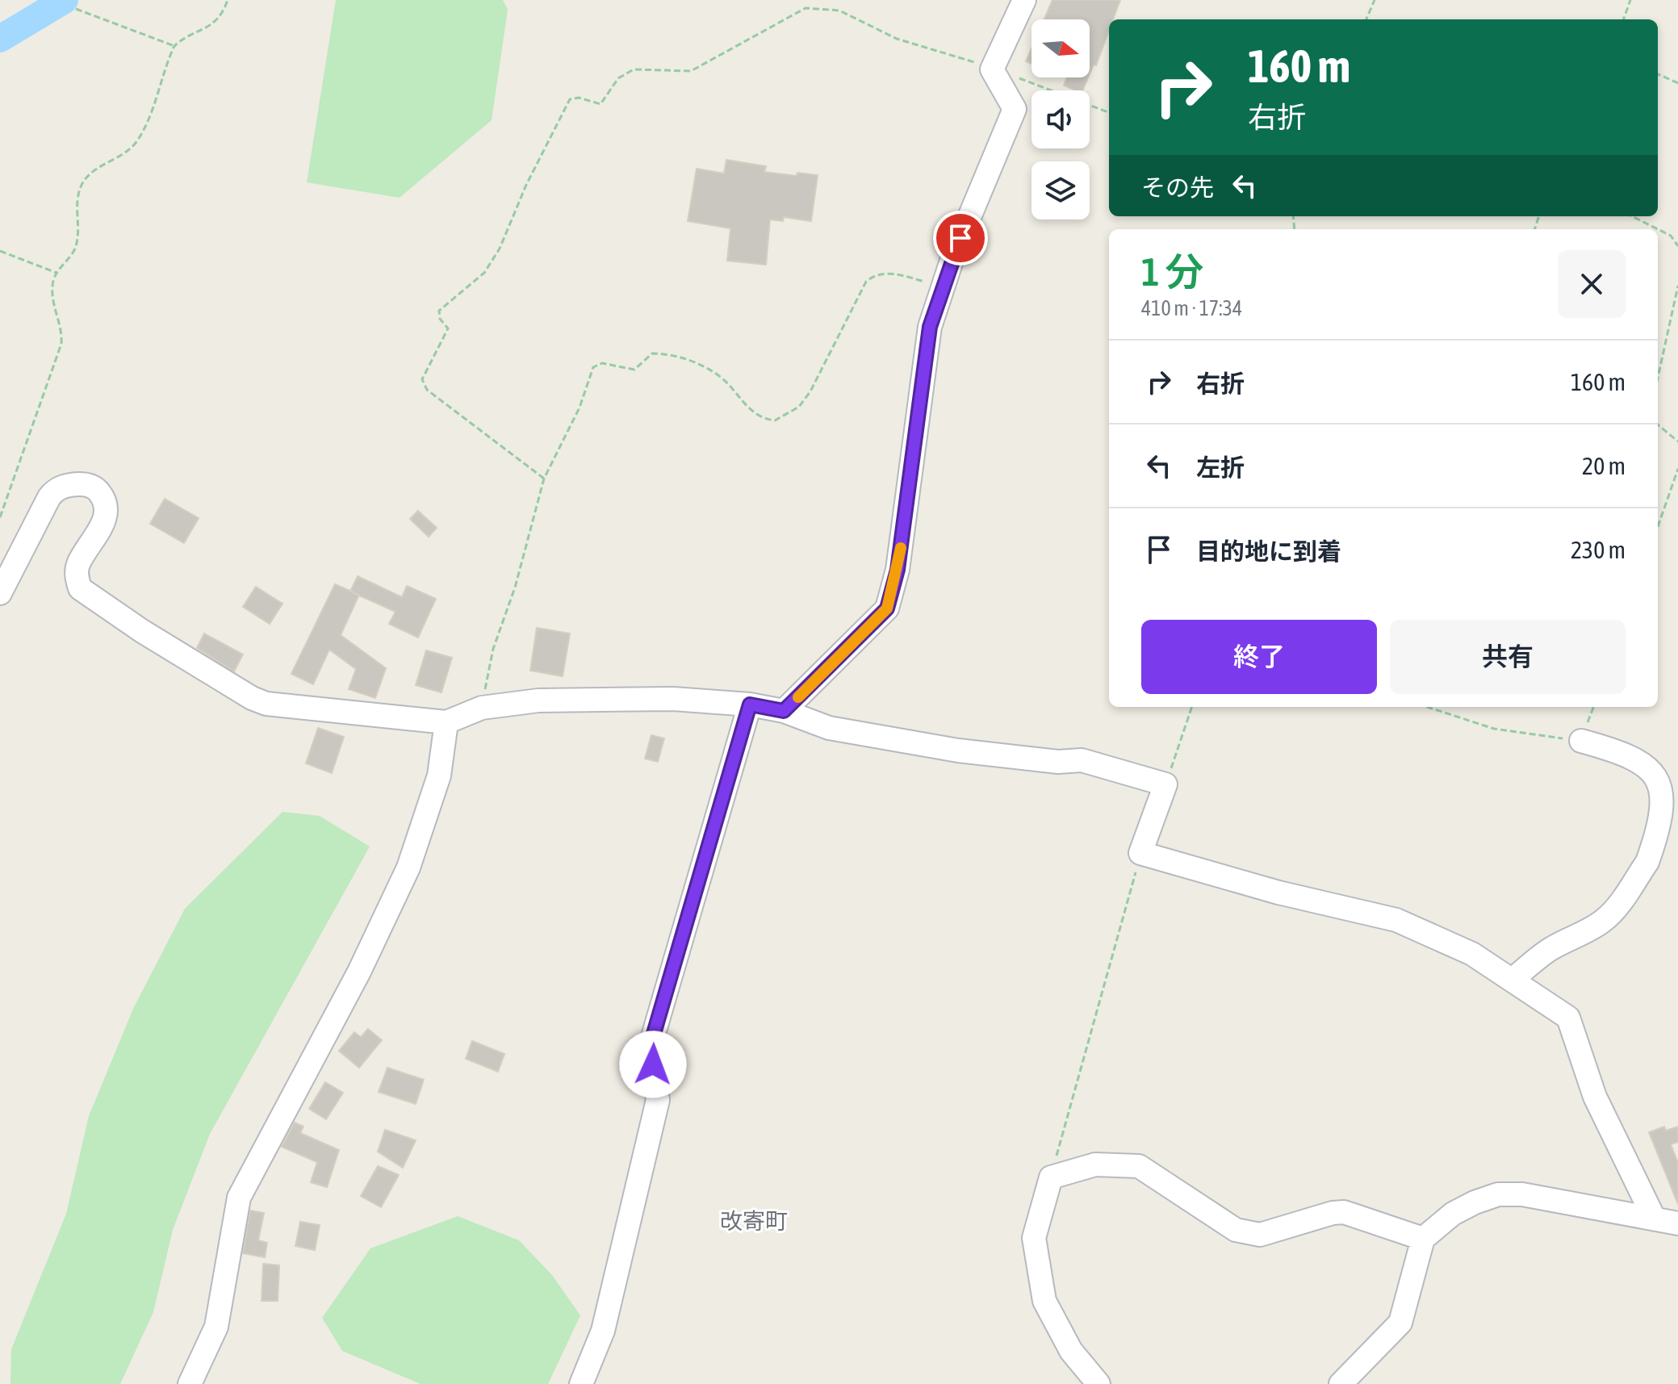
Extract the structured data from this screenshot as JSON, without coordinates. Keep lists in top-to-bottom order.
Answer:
{
  "districts": ["改寄町"],
  "north": "right",
  "page": {
    "turn": ["160 m", "右折"],
    "then": "その先",
    "heading": ["1 分", "410 m · 17:34"],
    "list": [
      {
        "name": "右折",
        "value": "160 m"
      },
      {
        "name": "左折",
        "value": "20 m"
      },
      {
        "name": "目的地に到着",
        "value": "230 m"
      }
    ],
    "buttons": ["終了", "共有"]
  }
}
